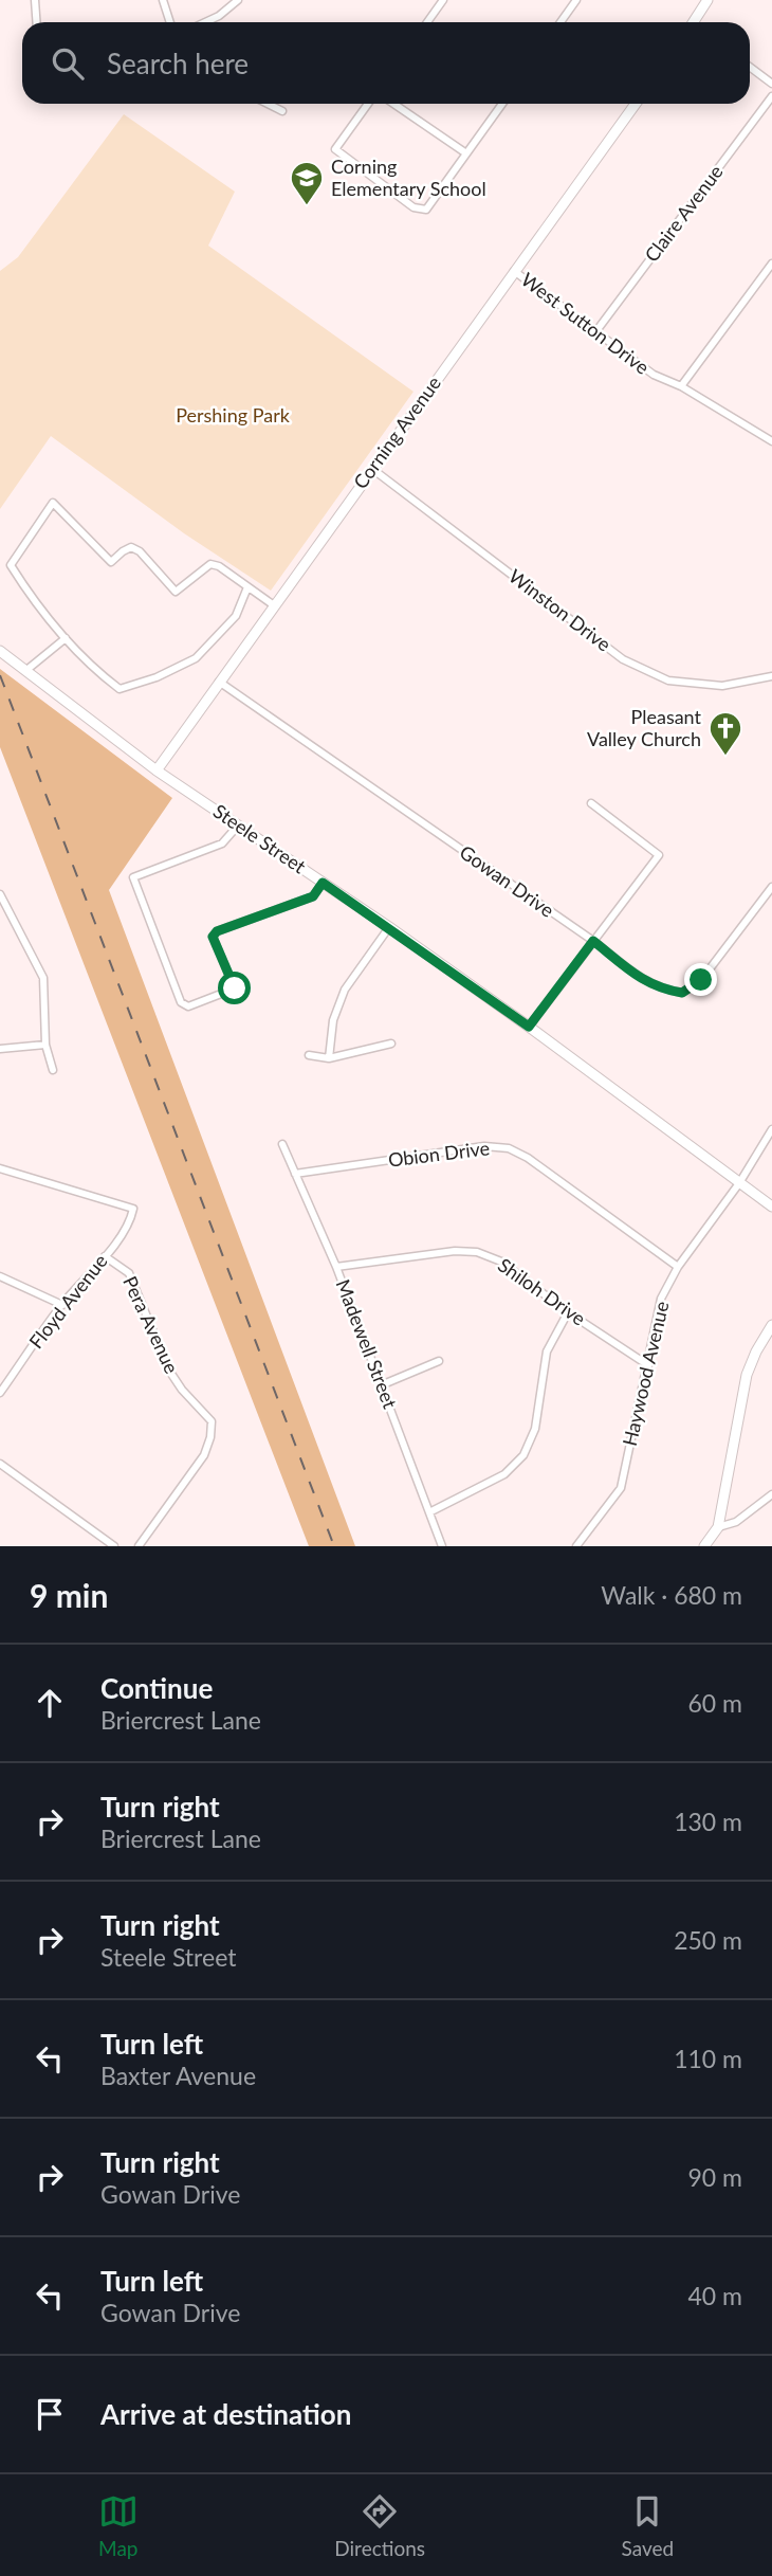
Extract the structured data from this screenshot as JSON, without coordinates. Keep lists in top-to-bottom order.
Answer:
{
  "streets": {
    "street": [
      "Claire Avenue",
      "West Sutton Drive",
      "Corning Avenue",
      "Winston Drive",
      "Steele Street",
      "Gowan Drive",
      "Obion Drive",
      "Shiloh Drive",
      "Floyd Avenue",
      "Pera Avenue",
      "Madewell Street",
      "Haywood Avenue"
    ]
  },
  "crossings": [
    ["Claire Avenue", "West Sutton Drive"],
    ["West Sutton Drive", "Corning Avenue"],
    ["Corning Avenue", "Winston Drive"],
    ["Corning Avenue", "Steele Street"],
    ["Corning Avenue", "Gowan Drive"],
    ["Steele Street", "Haywood Avenue"],
    ["Obion Drive", "Madewell Street"],
    ["Obion Drive", "Haywood Avenue"],
    ["Shiloh Drive", "Madewell Street"],
    ["Shiloh Drive", "Haywood Avenue"],
    ["Floyd Avenue", "Pera Avenue"]
  ],
  "parks": ["Pershing Park"],
  "places": {
    "school or university": ["Corning Elementary School"],
    "church": ["Pleasant Valley Church"]
  },
  "page": {
    "search": "Search here",
    "heading": ["9 min", "Walk · 680 m"],
    "list": [
      ["Continue", "Briercrest Lane", "60 m"],
      ["Turn right", "Briercrest Lane", "130 m"],
      ["Turn right", "Steele Street", "250 m"],
      ["Turn left", "Baxter Avenue", "110 m"],
      ["Turn right", "Gowan Drive", "90 m"],
      ["Turn left", "Gowan Drive", "40 m"],
      "Arrive at destination"
    ],
    "nav": ["Map", "Directions", "Saved"]
  }
}
